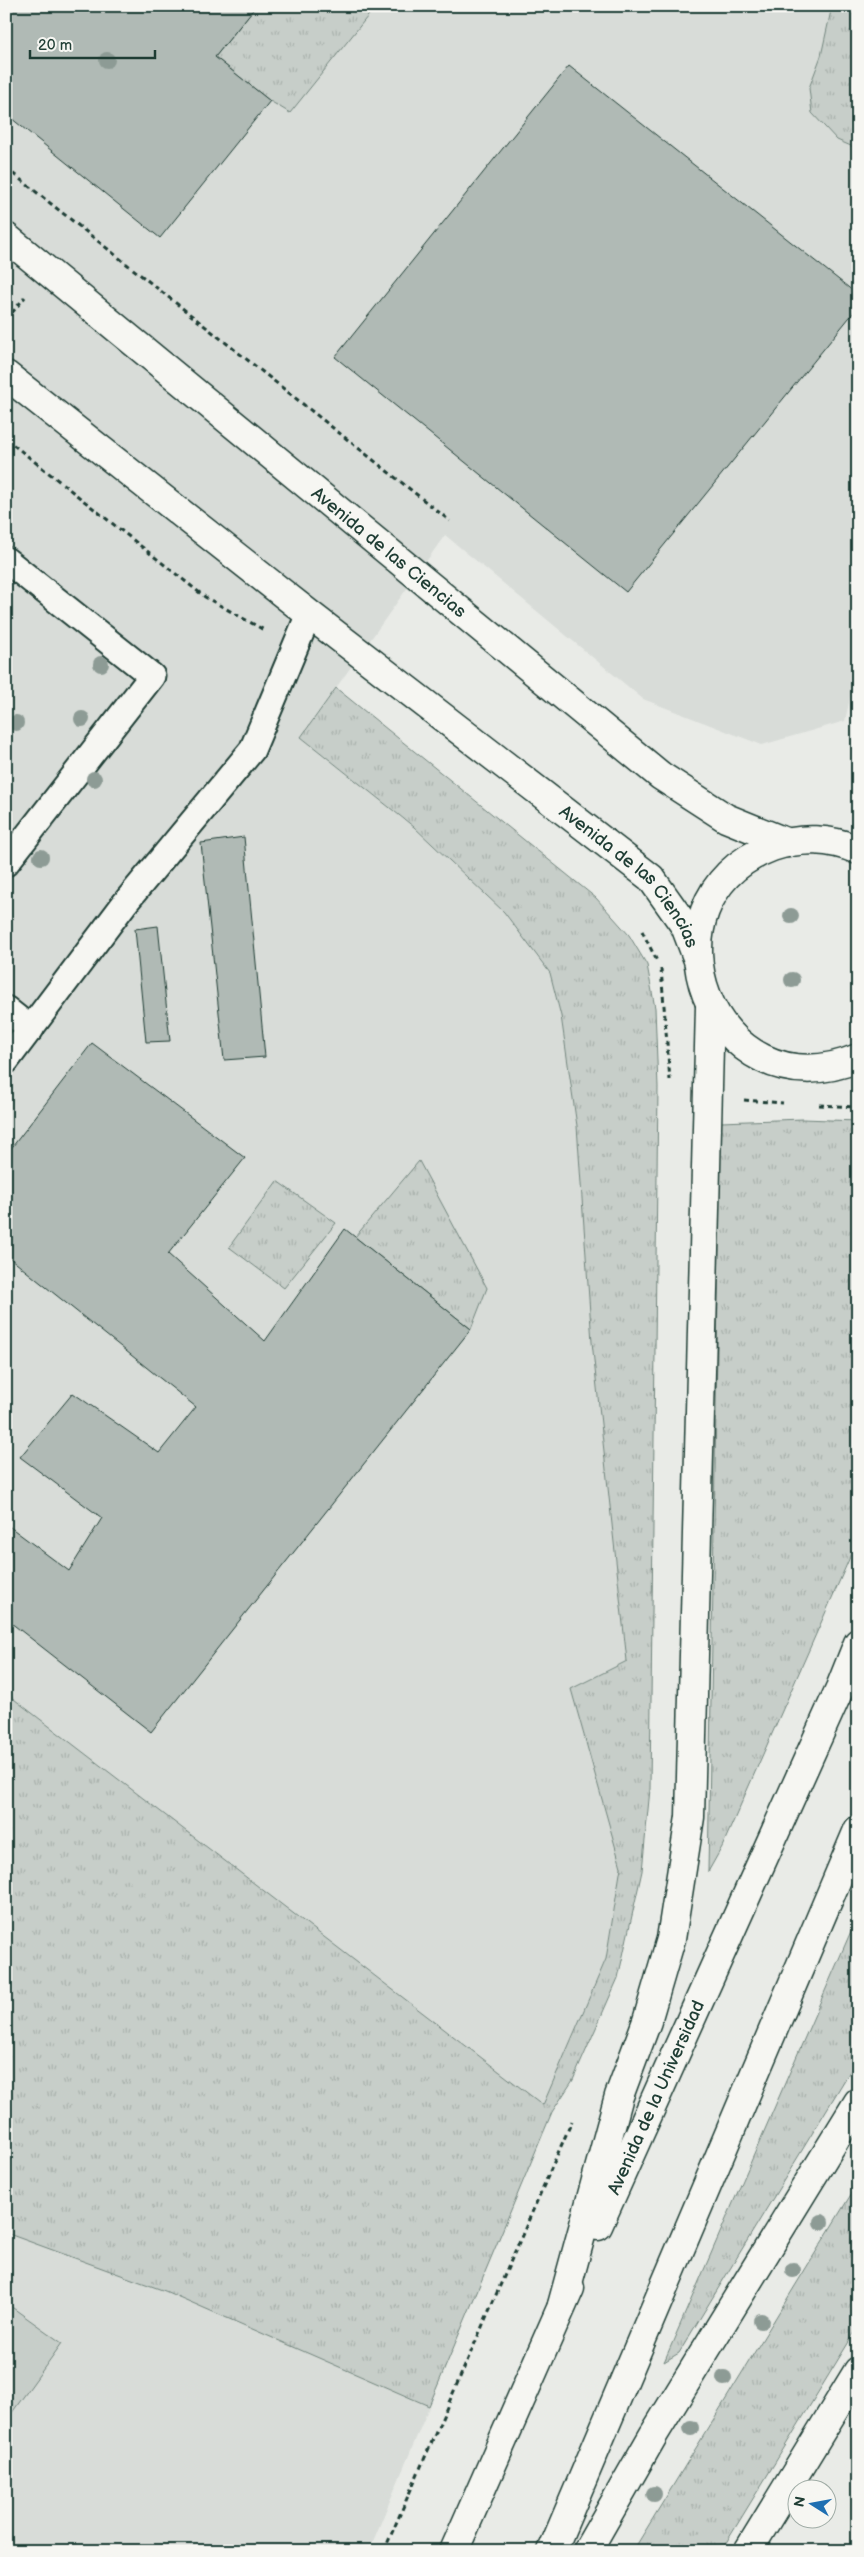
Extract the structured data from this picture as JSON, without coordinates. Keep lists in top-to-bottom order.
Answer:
{
  "streets": {
    "main road": ["Avenida de las Ciencias", "Avenida de la Universidad"]
  },
  "scale_bar": "20 m",
  "north": "left"
}
